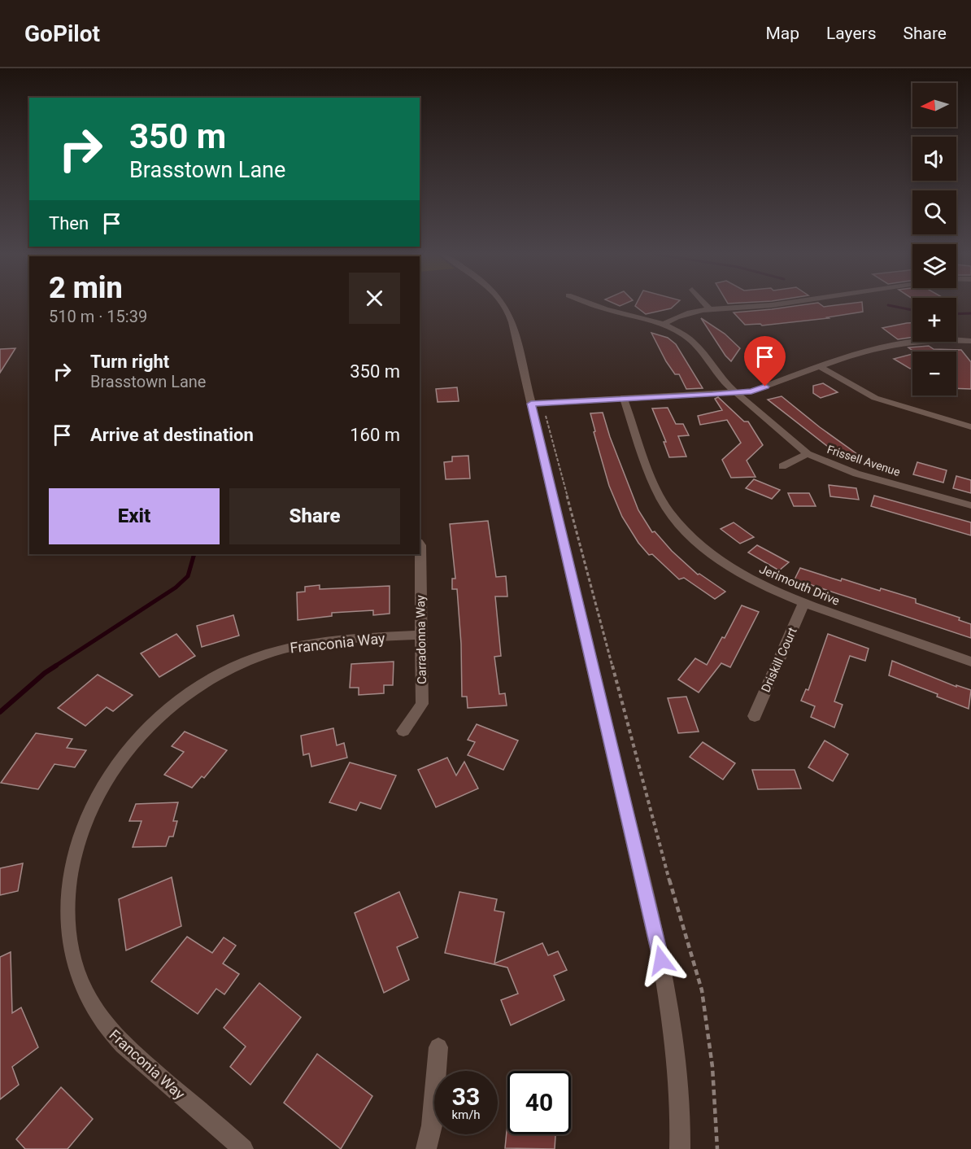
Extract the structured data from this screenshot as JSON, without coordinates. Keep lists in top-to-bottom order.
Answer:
{
  "streets": {
    "street": [
      "Frissell Avenue",
      "Jerimouth Drive",
      "Carradonna Way",
      "Franconia Way",
      "Driskill Court"
    ]
  },
  "crossings": [
    ["Jerimouth Drive", "Driskill Court"],
    ["Carradonna Way", "Franconia Way"]
  ],
  "north": "left",
  "page": {
    "header": "GoPilot",
    "nav": ["Map", "Layers", "Share"],
    "map_buttons": ["+", "−"],
    "turn": ["350 m", "Brasstown Lane"],
    "then": "Then",
    "heading": ["2 min", "510 m · 15:39"],
    "list": [
      {
        "name": "Turn right",
        "note": "Brasstown Lane",
        "value": "350 m"
      },
      {
        "name": "Arrive at destination",
        "value": "160 m"
      }
    ],
    "buttons": ["Exit", "Share"],
    "speed": "33 km/h",
    "limit": "40"
  }
}
